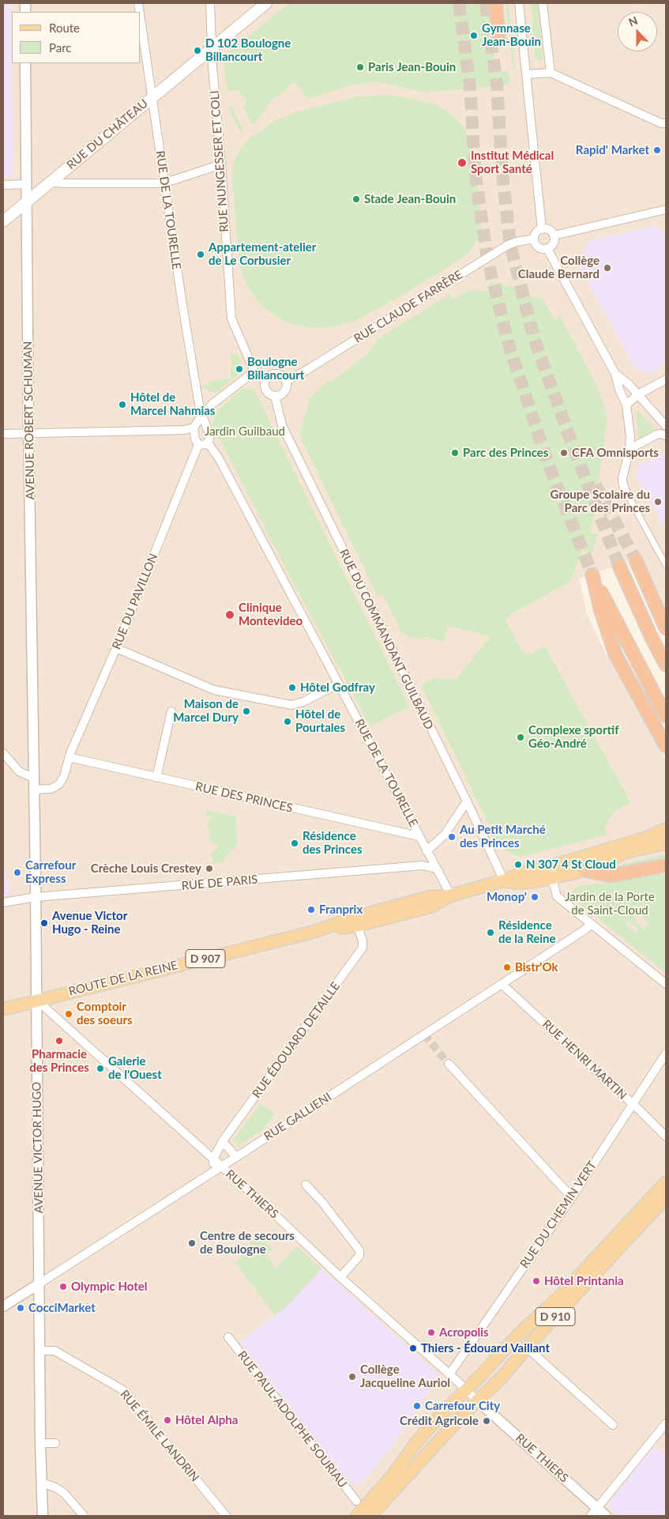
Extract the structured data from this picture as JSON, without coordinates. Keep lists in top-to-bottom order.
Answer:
{
  "streets": {
    "main road": [
      "RUE DU CHÂTEAU",
      "D 907",
      "ROUTE DE LA REINE",
      "D 910"
    ],
    "street": [
      "RUE NUNGESSER ET COLI",
      "RUE DE LA TOURELLE",
      "RUE CLAUDE FARRÈRE",
      "AVENUE ROBERT SCHUMAN",
      "RUE DU PAVILLON",
      "RUE DU COMMANDANT GUILBAUD",
      "RUE DES PRINCES",
      "RUE DE PARIS",
      "RUE ÉDOUARD DETAILLE",
      "RUE HENRI MARTIN",
      "RUE GALLIENI",
      "AVENUE VICTOR HUGO",
      "RUE THIERS",
      "RUE DU CHEMIN VERT",
      "RUE PAUL-ADOLPHE SOURIAU",
      "RUE ÉMILE LANDRIN"
    ]
  },
  "crossings": [
    ["RUE DU CHÂTEAU", "RUE NUNGESSER ET COLI"],
    ["RUE DU CHÂTEAU", "RUE DE LA TOURELLE"],
    ["RUE DU CHÂTEAU", "AVENUE ROBERT SCHUMAN"],
    ["RUE NUNGESSER ET COLI", "RUE CLAUDE FARRÈRE"],
    ["RUE NUNGESSER ET COLI", "RUE DU COMMANDANT GUILBAUD"],
    ["RUE DE LA TOURELLE", "RUE DES PRINCES"],
    ["RUE DE LA TOURELLE", "RUE DE PARIS"],
    ["RUE DE LA TOURELLE", "ROUTE DE LA REINE"],
    ["RUE CLAUDE FARRÈRE", "RUE DU COMMANDANT GUILBAUD"],
    ["AVENUE ROBERT SCHUMAN", "AVENUE VICTOR HUGO"],
    ["RUE DU PAVILLON", "RUE DES PRINCES"],
    ["RUE DU PAVILLON", "AVENUE VICTOR HUGO"],
    ["RUE DU COMMANDANT GUILBAUD", "ROUTE DE LA REINE"],
    ["RUE DE PARIS", "AVENUE VICTOR HUGO"],
    ["ROUTE DE LA REINE", "RUE ÉDOUARD DETAILLE"],
    ["ROUTE DE LA REINE", "AVENUE VICTOR HUGO"],
    ["ROUTE DE LA REINE", "RUE THIERS"],
    ["RUE ÉDOUARD DETAILLE", "RUE THIERS"],
    ["RUE HENRI MARTIN", "RUE GALLIENI"],
    ["RUE HENRI MARTIN", "RUE DU CHEMIN VERT"],
    ["RUE GALLIENI", "AVENUE VICTOR HUGO"],
    ["RUE GALLIENI", "RUE THIERS"],
    ["AVENUE VICTOR HUGO", "RUE THIERS"],
    ["AVENUE VICTOR HUGO", "RUE ÉMILE LANDRIN"],
    ["RUE THIERS", "RUE DU CHEMIN VERT"],
    ["RUE THIERS", "D 910"],
    ["D 910", "RUE PAUL-ADOLPHE SOURIAU"]
  ],
  "parks": ["Jardin Guilbaud", "Jardin de la Porte de Saint-Cloud"],
  "places": [
    "Gymnase Jean-Bouin",
    "D 102 Boulogne Billancourt",
    "Paris Jean-Bouin",
    "Rapid' Market",
    "Institut Médical Sport Santé",
    "Stade Jean-Bouin",
    "Appartement-atelier de Le Corbusier",
    "Collège Claude Bernard",
    "Boulogne Billancourt",
    "Hôtel de Marcel Nahmias",
    "Parc des Princes",
    "CFA Omnisports",
    "Groupe Scolaire du Parc des Princes",
    "Clinique Montevideo",
    "Hôtel Godfray",
    "Maison de Marcel Dury",
    "Hôtel de Pourtales",
    "Complexe sportif Géo-André",
    "Au Petit Marché des Princes",
    "Résidence des Princes",
    "N 307 4 St Cloud",
    "Crèche Louis Crestey",
    "Carrefour Express",
    "Monop'",
    "Franprix",
    "Avenue Victor Hugo - Reine",
    "Résidence de la Reine",
    "Bistr'Ok",
    "Comptoir des soeurs",
    "Pharmacie des Princes",
    "Galerie de l'Ouest",
    "Centre de secours de Boulogne",
    "Hôtel Printania",
    "Olympic Hotel",
    "CocciMarket",
    "Acropolis",
    "Thiers - Édouard Vaillant",
    "Collège Jacqueline Auriol",
    "Carrefour City",
    "Hôtel Alpha",
    "Crédit Agricole"
  ],
  "legend": ["Route", "Parc"],
  "north": "top"
}
